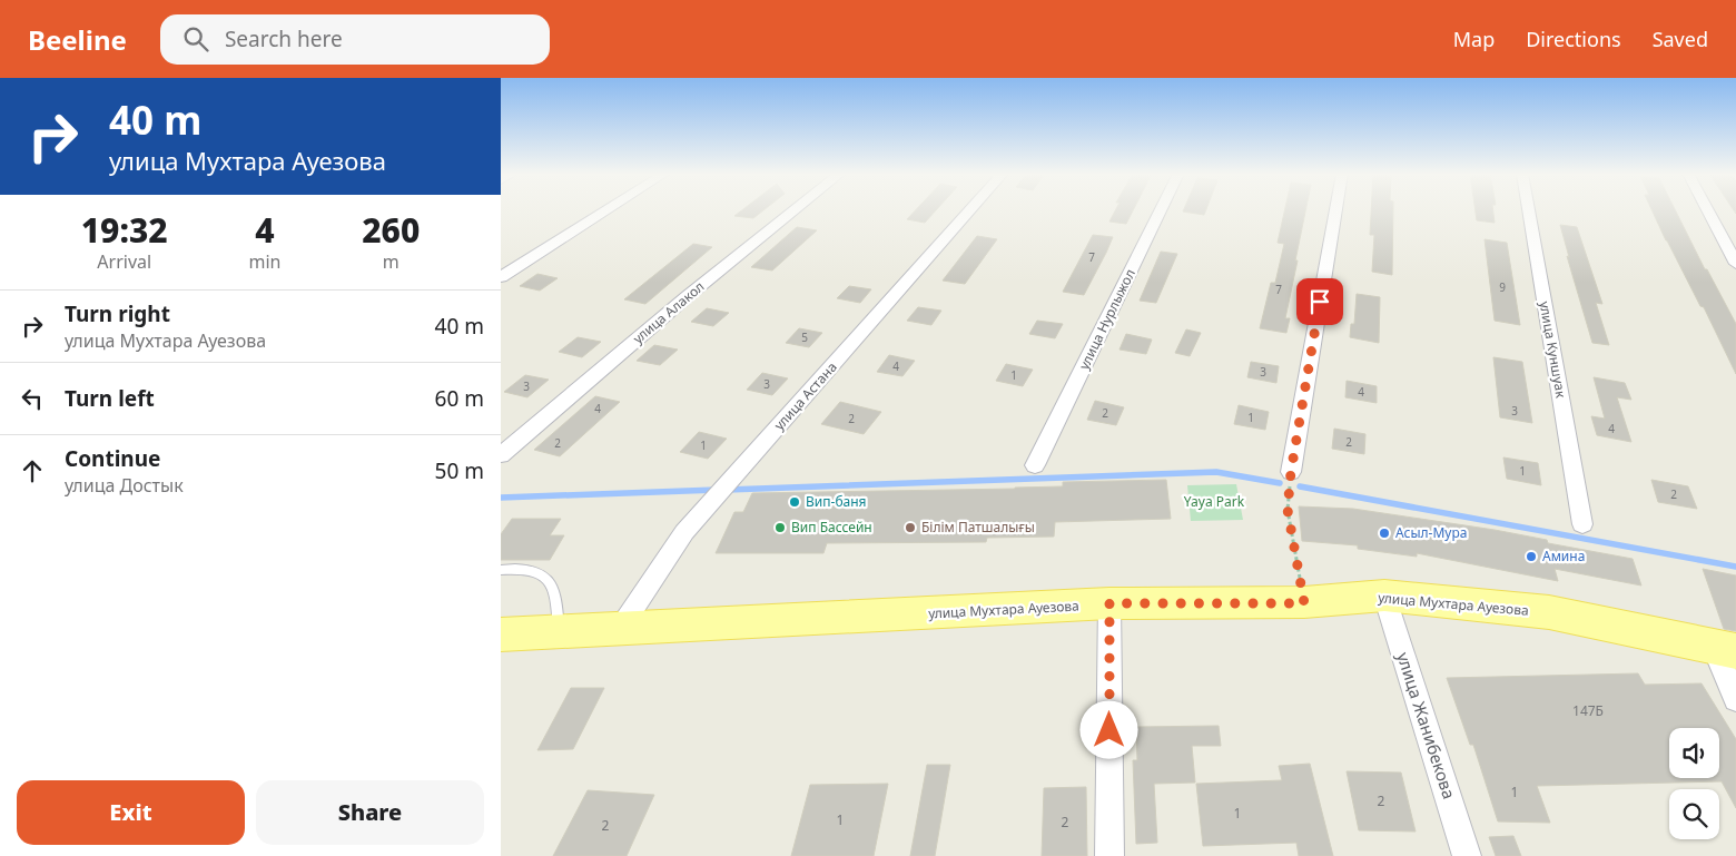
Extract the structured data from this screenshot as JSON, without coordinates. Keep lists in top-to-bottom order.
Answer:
{
  "streets": {
    "main road": ["улица Мухтара Ауезова"],
    "street": [
      "улица Алакол",
      "улица Нурлыжол",
      "улица Куншуак",
      "улица Астана",
      "улица Жанибекова"
    ]
  },
  "crossings": [
    ["улица Астана", "улица Мухтара Ауезова"],
    ["улица Мухтара Ауезова", "улица Жанибекова"]
  ],
  "parks": ["Yaya Park"],
  "places": [
    "Вип-баня",
    "Вип Бассейн",
    "Білім Патшалығы",
    "Асыл-Мура",
    "Амина"
  ],
  "house_numbers": [
    "7",
    "9",
    "7",
    "5",
    "4",
    "3",
    "1",
    "3",
    "3",
    "4",
    "4",
    "3",
    "2",
    "1",
    "2",
    "4",
    "2",
    "2",
    "1",
    "1",
    "2",
    "147Б",
    "1",
    "2",
    "1",
    "1",
    "2",
    "2"
  ],
  "page": {
    "header": "Beeline",
    "search": "Search here",
    "nav": ["Map", "Directions", "Saved"],
    "turn": ["40 m", "улица Мухтара Ауезова"],
    "eta": [
      "19:32",
      "Arrival",
      "4",
      "min",
      "260",
      "m"
    ],
    "list": [
      {
        "name": "Turn right",
        "note": "улица Мухтара Ауезова",
        "value": "40 m"
      },
      {
        "name": "Turn left",
        "value": "60 m"
      },
      {
        "name": "Continue",
        "note": "улица Достык",
        "value": "50 m"
      }
    ],
    "buttons": ["Exit", "Share"]
  }
}
